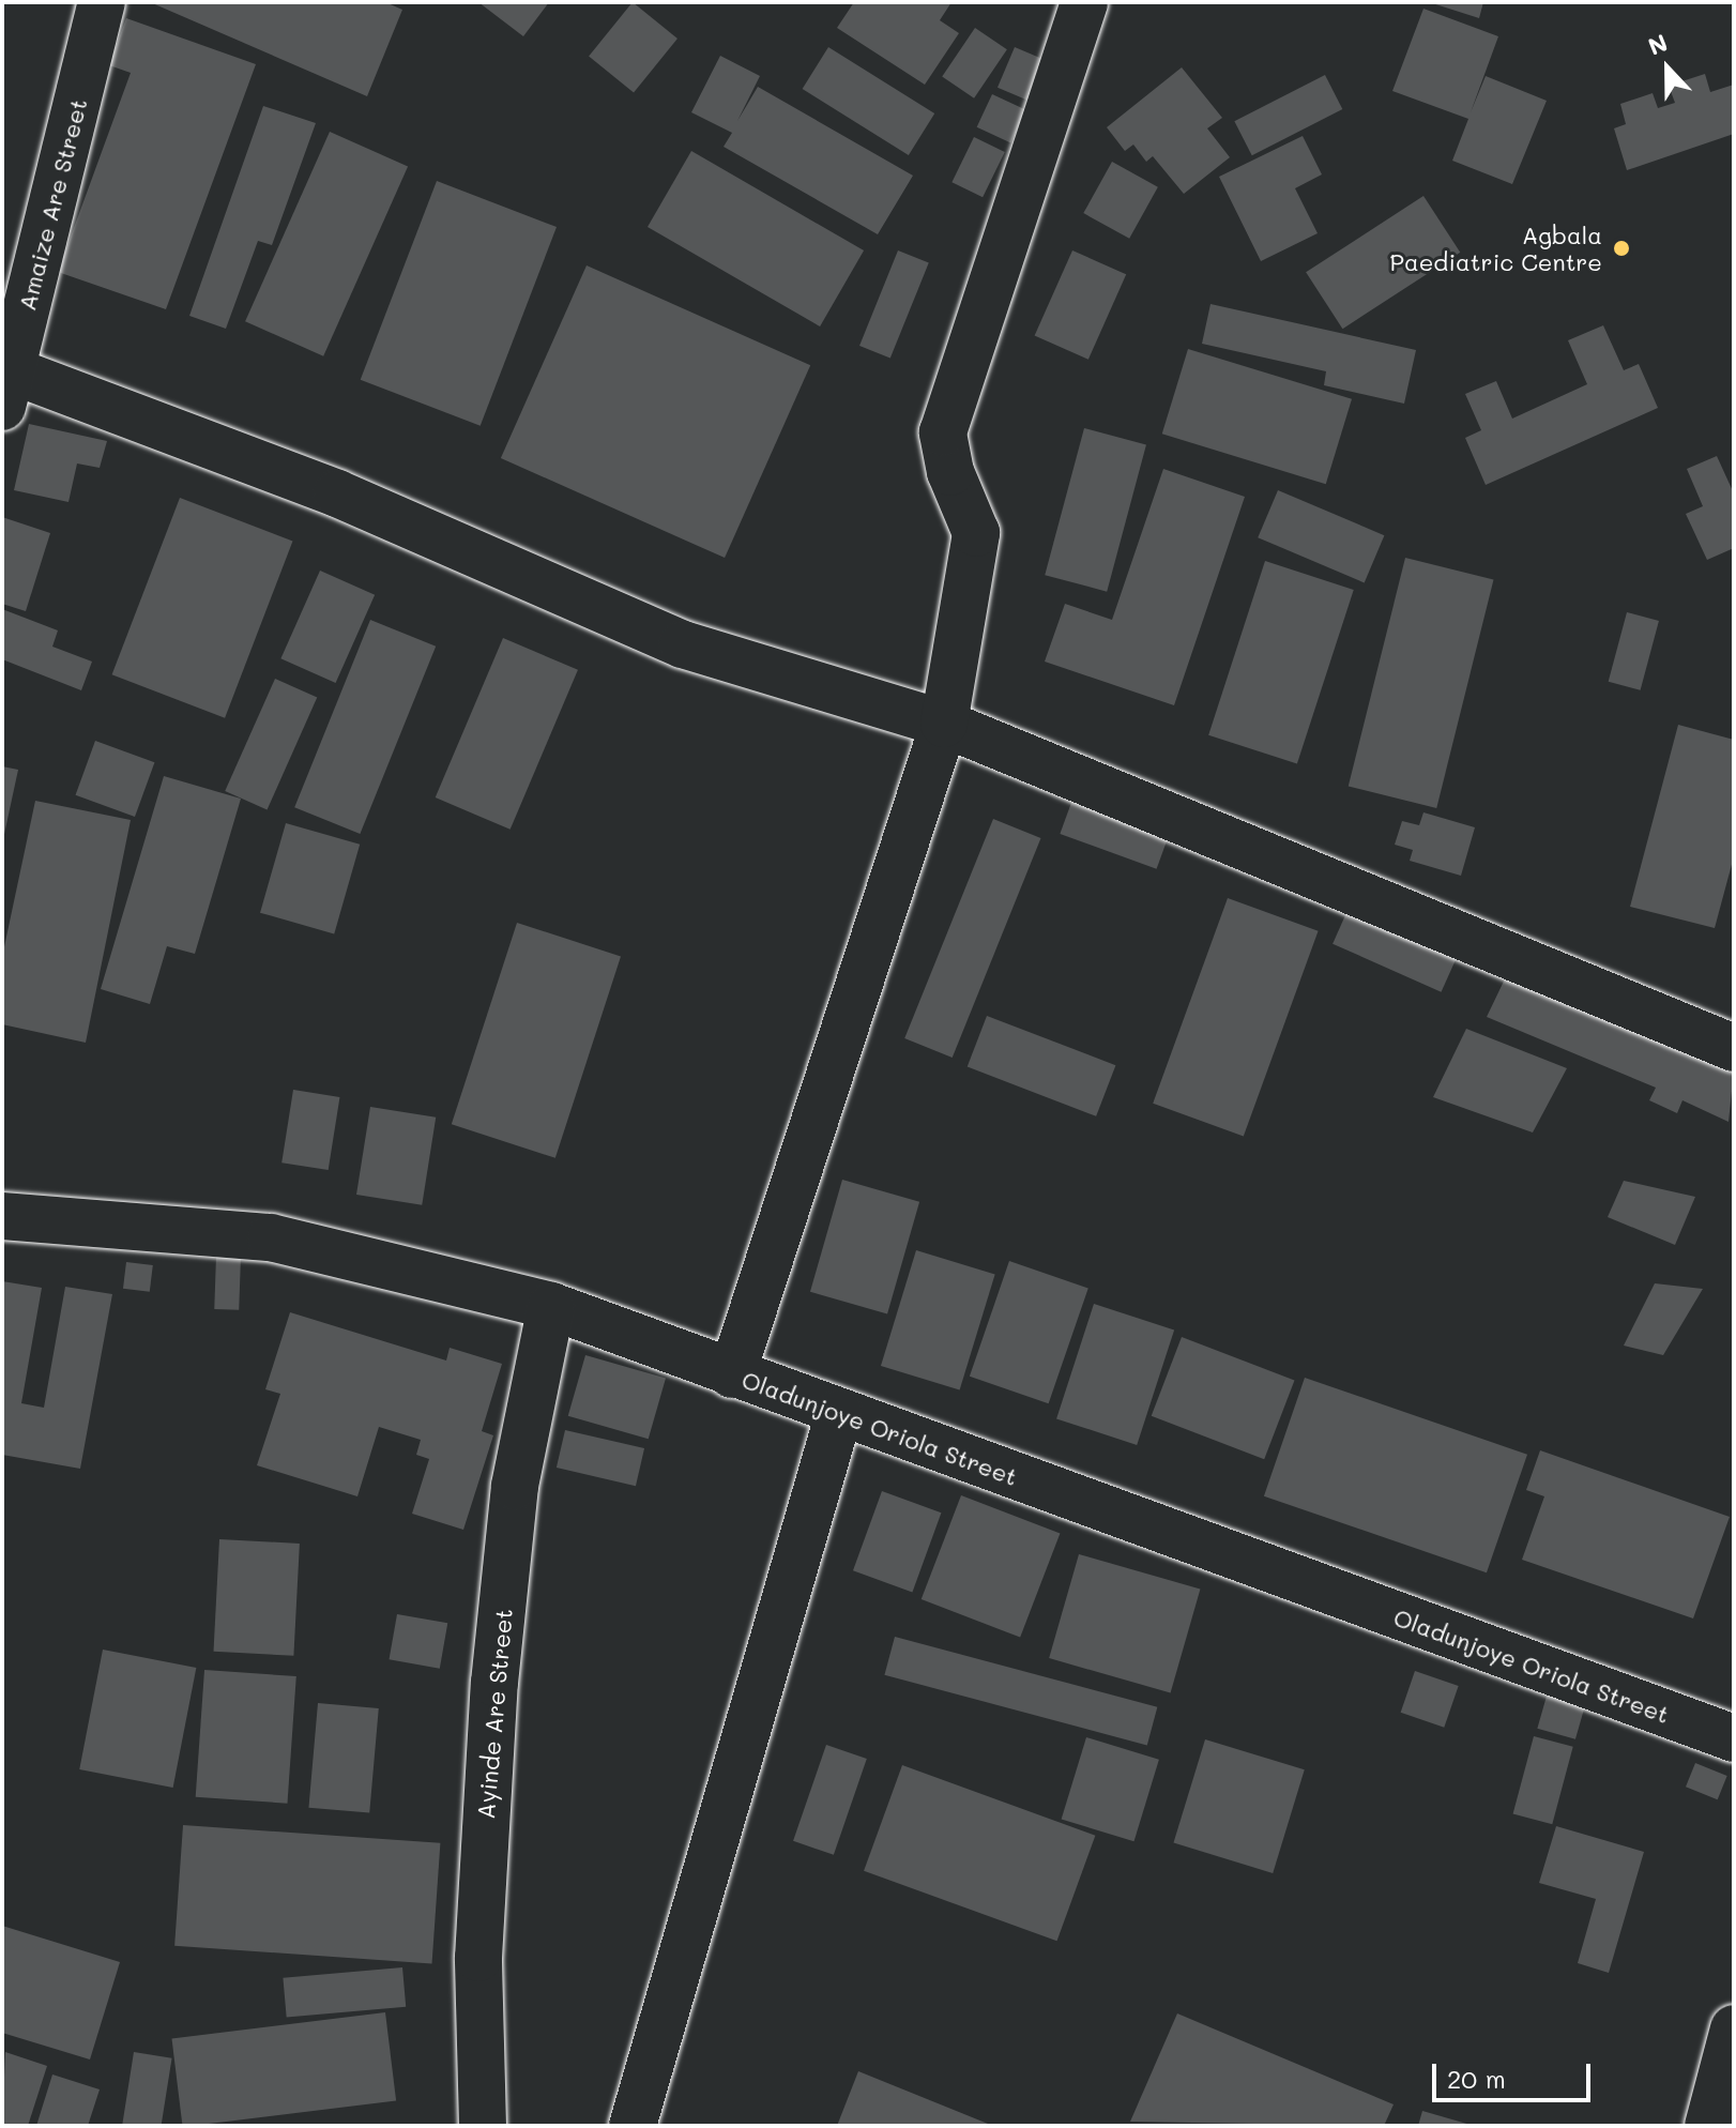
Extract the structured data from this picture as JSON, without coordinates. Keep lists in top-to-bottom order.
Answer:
{
  "streets": {
    "main road": ["Amaize Are Street", "Oladunjoye Oriola Street", "Ayinde Are Street"]
  },
  "crossings": [
    ["Oladunjoye Oriola Street", "Ayinde Are Street"]
  ],
  "places": ["Agbala Paediatric Centre"],
  "scale_bar": "20 m",
  "north": "top"
}
